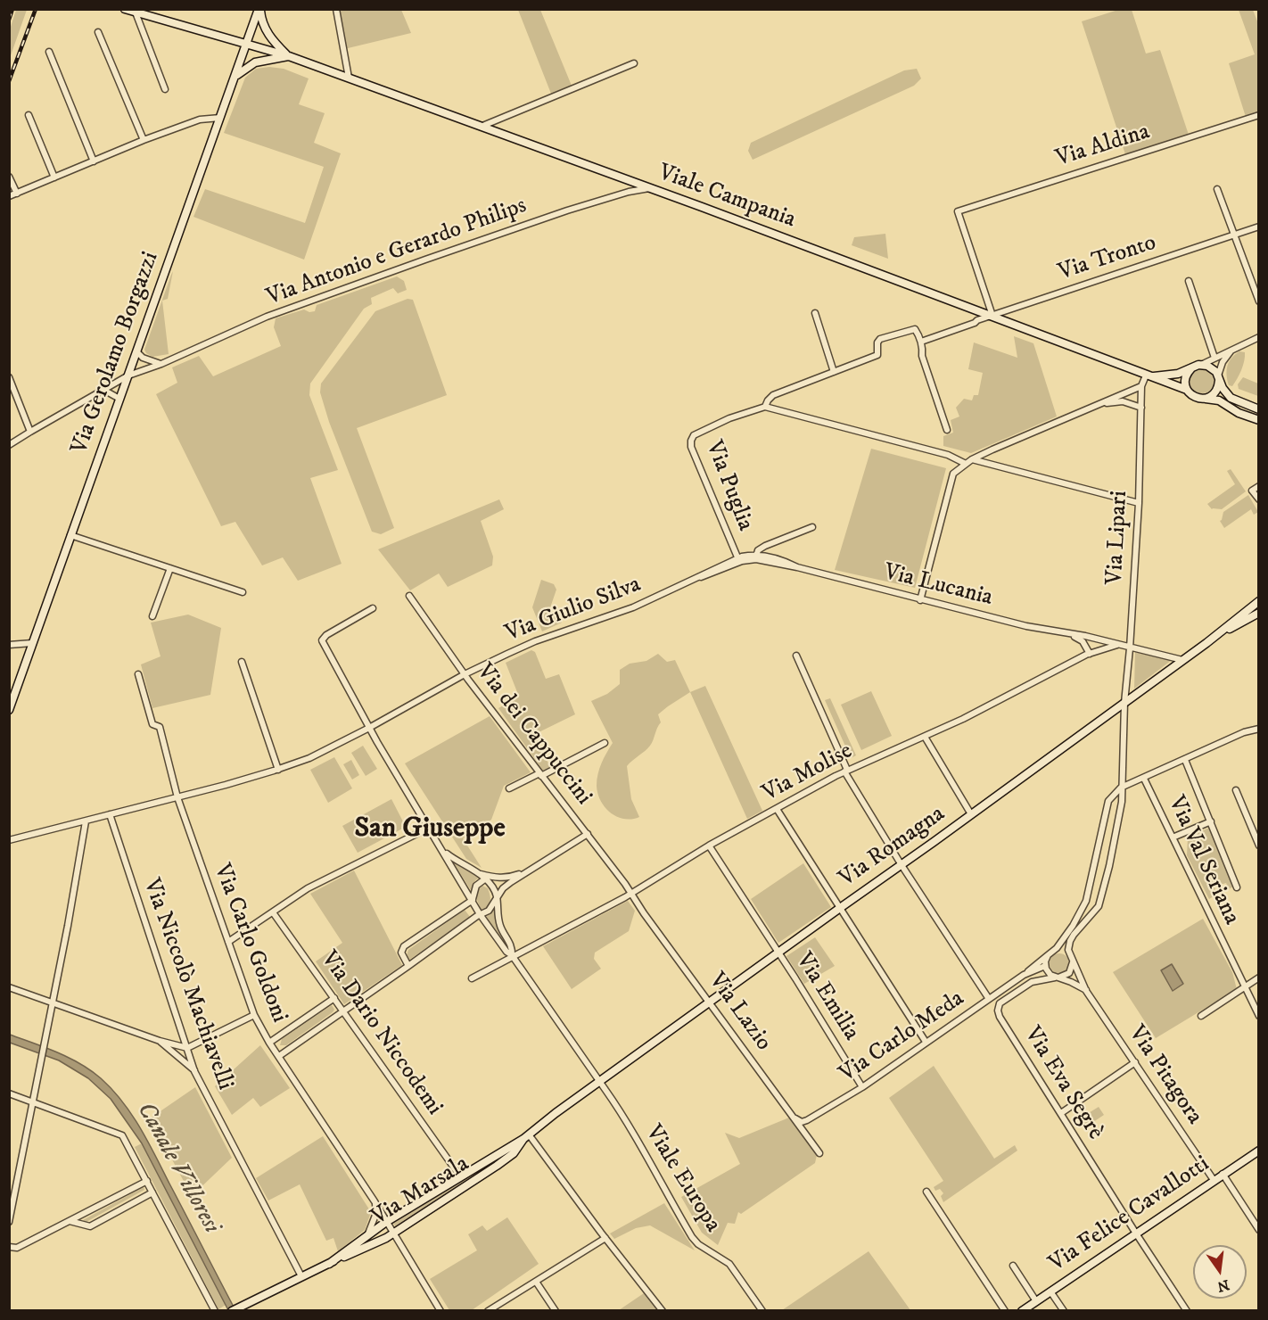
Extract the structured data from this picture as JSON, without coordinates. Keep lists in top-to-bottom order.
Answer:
{
  "streets": {
    "street": [
      "Via Aldina",
      "Viale Campania",
      "Via Antonio e Gerardo Philips",
      "Via Tronto",
      "Via Gerolamo Borgazzi",
      "Via Puglia",
      "Via Lipari",
      "Via Lucania",
      "Via Giulio Silva",
      "Via dei Cappuccini",
      "Via Molise",
      "Via Romagna",
      "Via Val Seriana",
      "Via Carlo Goldoni",
      "Via Niccolò Machiavelli",
      "Via Emilia",
      "Via Lazio",
      "Via Dario Niccodemi",
      "Via Carlo Meda",
      "Via Pitagora",
      "Via Eva Segrè",
      "Viale Europa",
      "Via Marsala",
      "Via Felice Cavallotti"
    ]
  },
  "crossings": [
    ["Via Aldina", "Viale Campania"],
    ["Via Aldina", "Via Tronto"],
    ["Viale Campania", "Via Antonio e Gerardo Philips"],
    ["Viale Campania", "Via Tronto"],
    ["Viale Campania", "Via Gerolamo Borgazzi"],
    ["Viale Campania", "Via Lipari"],
    ["Via Antonio e Gerardo Philips", "Via Gerolamo Borgazzi"],
    ["Via Tronto", "Via Puglia"],
    ["Via Puglia", "Via Giulio Silva"],
    ["Via Lipari", "Via Romagna"],
    ["Via Lucania", "Via Giulio Silva"],
    ["Via Lucania", "Via Molise"],
    ["Via Giulio Silva", "Via dei Cappuccini"],
    ["Via Giulio Silva", "Via Carlo Goldoni"],
    ["Via Giulio Silva", "Via Niccolò Machiavelli"],
    ["Via dei Cappuccini", "Via Molise"],
    ["Via dei Cappuccini", "Via Lazio"],
    ["Via Molise", "Via Emilia"],
    ["Via Molise", "Via Lazio"],
    ["Via Molise", "Viale Europa"],
    ["Via Romagna", "Via Emilia"],
    ["Via Romagna", "Via Lazio"],
    ["Via Romagna", "Viale Europa"],
    ["Via Romagna", "Via Marsala"],
    ["Via Carlo Goldoni", "Via Marsala"],
    ["Via Niccolò Machiavelli", "Via Marsala"],
    ["Via Emilia", "Via Carlo Meda"],
    ["Via Lazio", "Via Carlo Meda"],
    ["Via Dario Niccodemi", "Via Marsala"],
    ["Via Carlo Meda", "Via Pitagora"],
    ["Via Carlo Meda", "Via Eva Segrè"],
    ["Via Pitagora", "Via Eva Segrè"],
    ["Via Pitagora", "Via Felice Cavallotti"],
    ["Via Eva Segrè", "Via Felice Cavallotti"],
    ["Viale Europa", "Via Marsala"]
  ],
  "districts": ["San Giuseppe"],
  "water": ["Canale Villoresi"],
  "north": "bottom"
}
